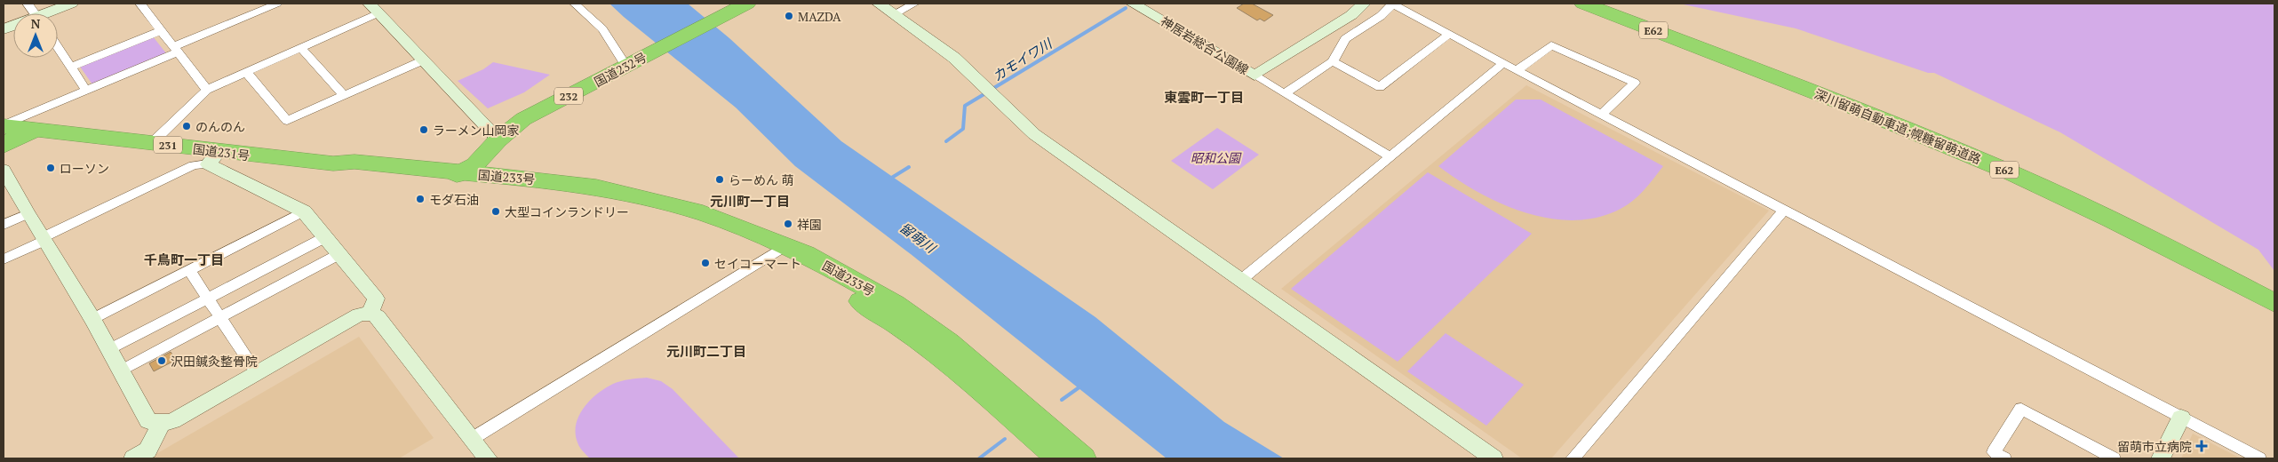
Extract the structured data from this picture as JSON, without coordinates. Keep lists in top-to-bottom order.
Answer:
{
  "streets": {
    "highway": [
      "E62",
      "国道232号",
      "232",
      "深川留萌自動車道;幌糠留萌道路",
      "231",
      "国道231号",
      "国道233号"
    ],
    "main road": ["神居岩総合公園線"]
  },
  "crossings": [
    ["国道232号", "232"],
    ["国道232号", "国道231号"],
    ["国道232号", "国道233号"],
    ["232", "国道231号"],
    ["232", "国道233号"],
    ["国道231号", "国道233号"]
  ],
  "districts": [
    "東雲町一丁目",
    "元川町一丁目",
    "千鳥町一丁目",
    "元川町二丁目"
  ],
  "water": ["カモイワ川", "留萌川"],
  "parks": ["昭和公園"],
  "places": {
    "other": [
      "MAZDA",
      "のんのん",
      "ラーメン山岡家",
      "ローソン",
      "らーめん 萌",
      "モダ石油",
      "大型コインランドリー",
      "祥園",
      "セイコーマート",
      "沢田鍼灸整骨院"
    ],
    "health": ["留萌市立病院"]
  },
  "north": "top"
}
